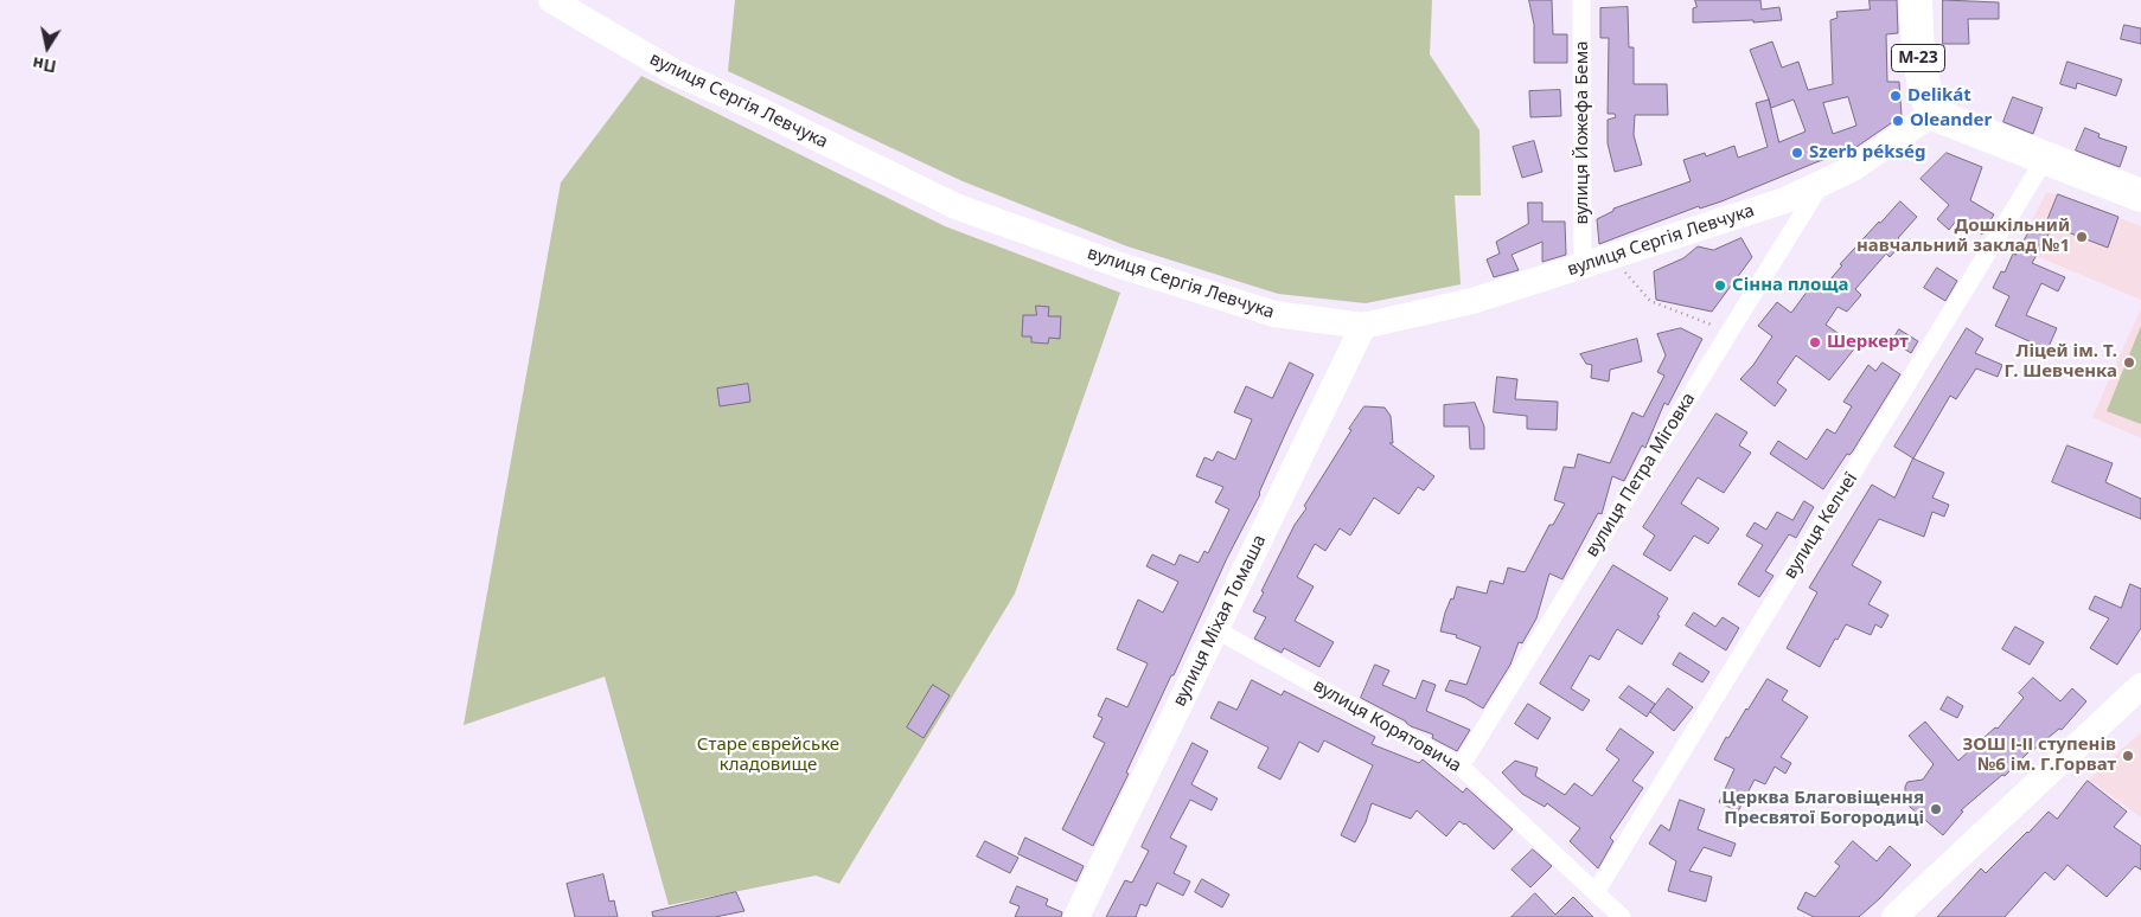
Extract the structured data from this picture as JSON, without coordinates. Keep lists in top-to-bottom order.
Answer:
{
  "streets": {
    "highway": ["М-23"],
    "main road": ["вулиця Сергія Левчука", "вулиця Міхая Томаша"],
    "street": [
      "вулиця Йожефа Бема",
      "вулиця Петра Міговка",
      "вулиця Келчеї",
      "вулиця Корятовича"
    ]
  },
  "crossings": [
    ["М-23", "вулиця Сергія Левчука"],
    ["вулиця Сергія Левчука", "вулиця Йожефа Бема"],
    ["вулиця Сергія Левчука", "вулиця Петра Міговка"],
    ["вулиця Сергія Левчука", "вулиця Міхая Томаша"],
    ["вулиця Петра Міговка", "вулиця Корятовича"],
    ["вулиця Келчеї", "вулиця Корятовича"],
    ["вулиця Міхая Томаша", "вулиця Корятовича"]
  ],
  "parks": ["Старе єврейське кладовище"],
  "places": [
    "Delikát",
    "Oleander",
    "Szerb pékség",
    "Дошкільний навчальний заклад №1",
    "Сінна площа",
    "Шеркерт",
    "Ліцей ім. Т. Г. Шевченка",
    "ЗОШ І-ІІ ступенів №6 ім. Г.Горват",
    "Церква Благовіщення Пресвятої Богородиці"
  ],
  "north": "bottom"
}
